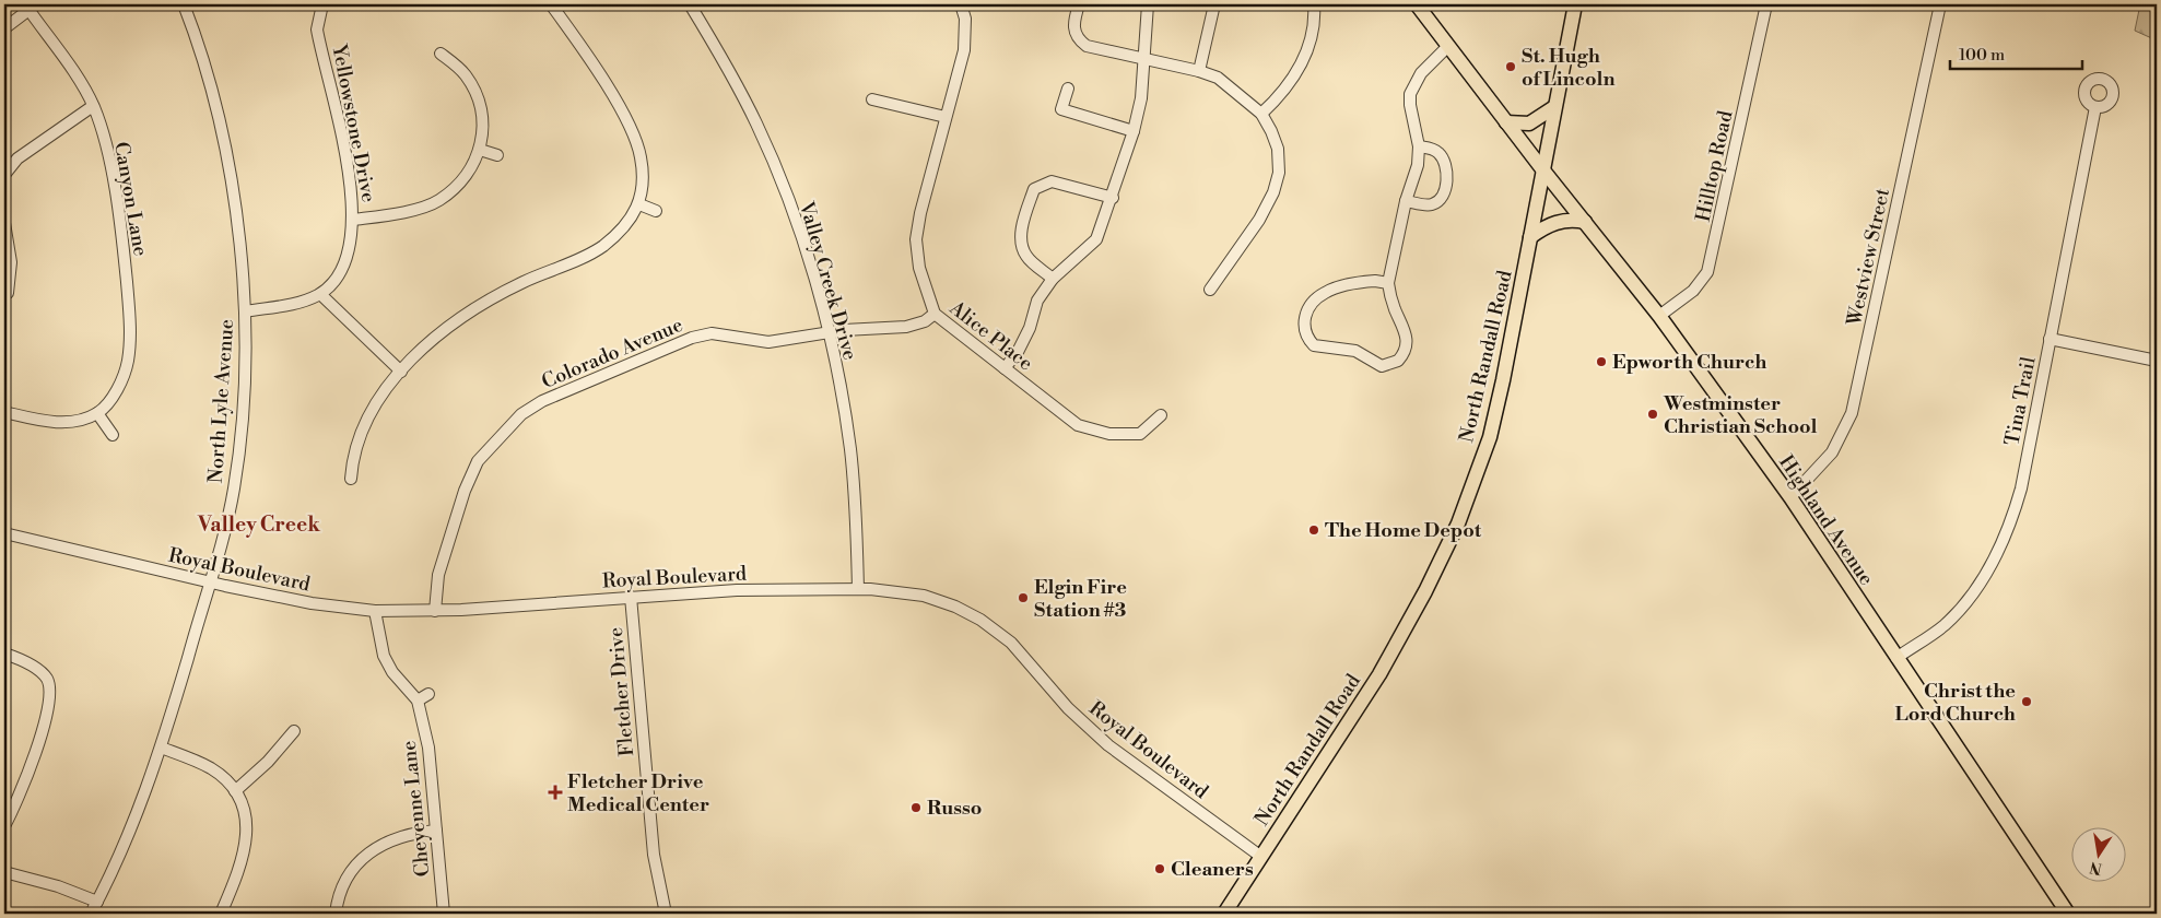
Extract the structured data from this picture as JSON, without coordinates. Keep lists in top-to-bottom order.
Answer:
{
  "streets": {
    "main road": ["North Randall Road", "Highland Avenue"],
    "street": [
      "Yellowstone Drive",
      "Hilltop Road",
      "Canyon Lane",
      "Westview Street",
      "Valley Creek Drive",
      "Alice Place",
      "Colorado Avenue",
      "North Lyle Avenue",
      "Tina Trail",
      "Royal Boulevard",
      "Fletcher Drive",
      "Cheyenne Lane"
    ]
  },
  "crossings": [
    ["Yellowstone Drive", "North Lyle Avenue"],
    ["Hilltop Road", "Highland Avenue"],
    ["Westview Street", "Highland Avenue"],
    ["Valley Creek Drive", "Colorado Avenue"],
    ["Valley Creek Drive", "Royal Boulevard"],
    ["Alice Place", "Colorado Avenue"],
    ["Colorado Avenue", "Royal Boulevard"],
    ["North Randall Road", "Highland Avenue"],
    ["North Randall Road", "Royal Boulevard"],
    ["North Lyle Avenue", "Royal Boulevard"],
    ["Tina Trail", "Highland Avenue"],
    ["Royal Boulevard", "Fletcher Drive"],
    ["Royal Boulevard", "Cheyenne Lane"]
  ],
  "districts": ["Valley Creek"],
  "places": {
    "other": [
      "St. Hugh of Lincoln",
      "Epworth Church",
      "Westminster Christian School",
      "The Home Depot",
      "Elgin Fire Station #3",
      "Christ the Lord Church",
      "Russo",
      "Cleaners"
    ],
    "health": ["Fletcher Drive Medical Center"]
  },
  "scale_bar": "100 m",
  "north": "bottom"
}
